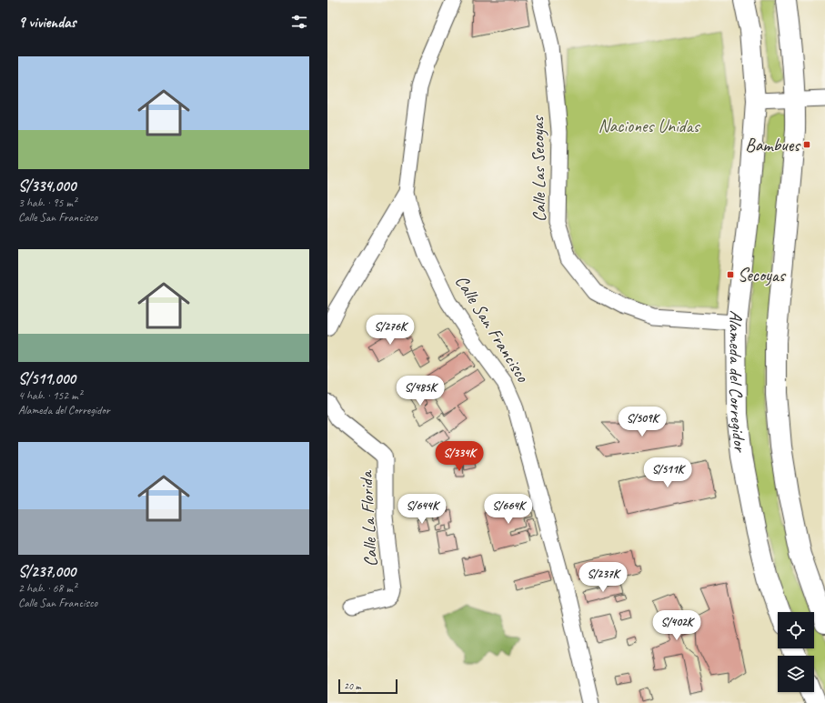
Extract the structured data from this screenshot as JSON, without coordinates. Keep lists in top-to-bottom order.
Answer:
{
  "streets": {
    "main road": ["Alameda del Corregidor"],
    "street": ["Calle Las Secoyas", "Calle San Francisco", "Calle La Florida"]
  },
  "crossings": [
    ["Calle Las Secoyas", "Alameda del Corregidor"]
  ],
  "parks": ["Naciones Unidas"],
  "places": {
    "transit": ["Bambues", "Secoyas"]
  },
  "scale_bar": "20 m",
  "page": {
    "heading": "9 viviendas",
    "list": [
      {
        "name": "S/334,000",
        "note": "3 hab. · 95 m² · Calle San Francisco"
      },
      {
        "name": "S/511,000",
        "note": "4 hab. · 152 m² · Alameda del Corregidor"
      },
      {
        "name": "S/237,000",
        "note": "2 hab. · 68 m² · Calle San Francisco"
      }
    ],
    "price": [
      "S/276K",
      "S/485K",
      "S/509K",
      "S/334K",
      "S/511K",
      "S/644K",
      "S/664K",
      "S/237K",
      "S/402K"
    ],
    "scale": "20 m"
  }
}
